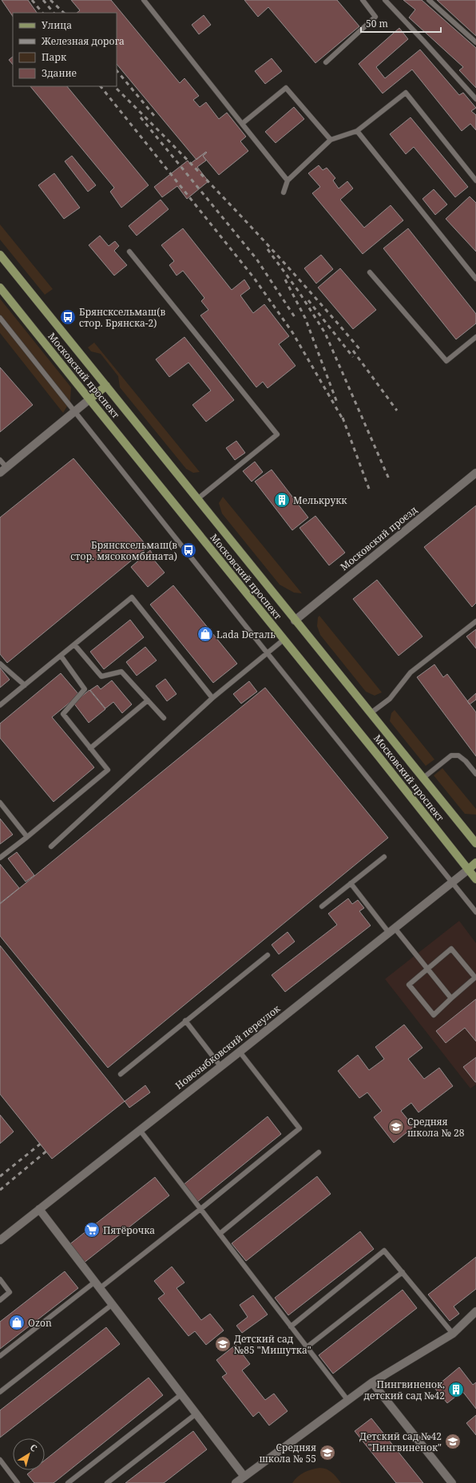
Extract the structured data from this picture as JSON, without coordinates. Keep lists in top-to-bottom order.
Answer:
{
  "streets": {
    "main road": ["Московский проспект"],
    "street": ["Московский проезд", "Новозыбковский переулок"]
  },
  "crossings": [
    ["Московский проспект", "Московский проезд"],
    ["Московский проспект", "Новозыбковский переулок"]
  ],
  "places": {
    "bus stop": ["Брянсксельмаш(в стор. Брянска-2)", "Брянсксельмаш(в стор. мясокомбината)"],
    "building": ["Мелькрукк", "Пингвиненок, детский сад №42"],
    "shop": ["Lada Dеталь", "Ozon"],
    "school or university": [
      "Средняя школа № 28",
      "Детский сад №85 \"Мишутка\"",
      "Детский сад №42 \"Пингвиненок\"",
      "Средняя школа № 55"
    ],
    "supermarket": ["Пятёрочка"]
  },
  "legend": [
    "Улица",
    "Железная дорога",
    "Парк",
    "Здание"
  ],
  "scale_bar": "50 m",
  "north": "top right"
}
